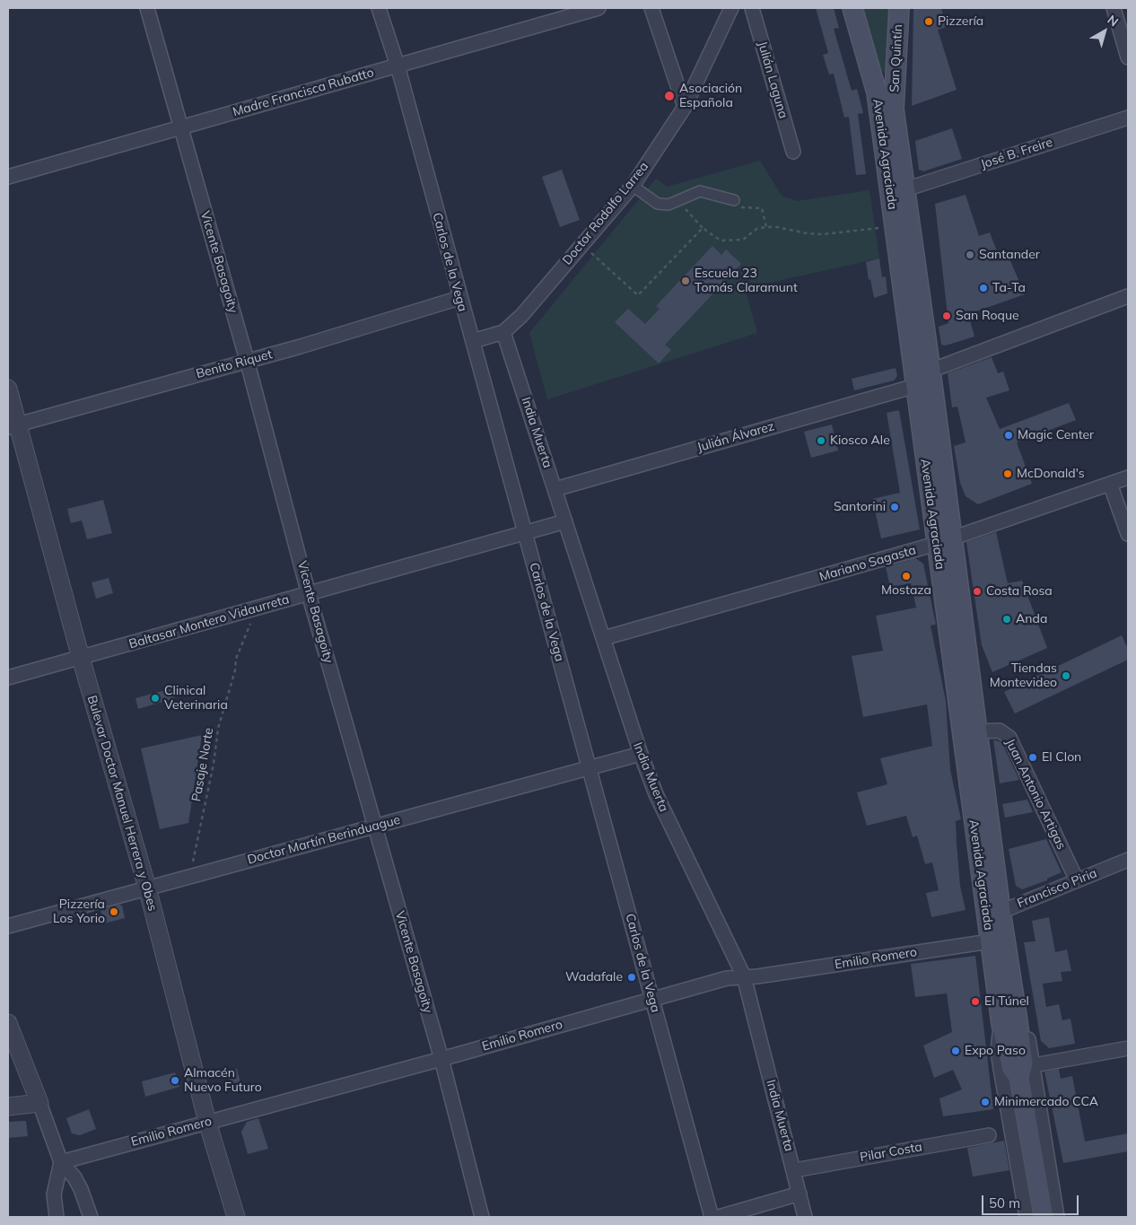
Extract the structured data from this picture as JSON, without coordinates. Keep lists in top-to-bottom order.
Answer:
{
  "streets": {
    "main road": ["San Quintín", "Avenida Agraciada"],
    "street": [
      "Julián Laguna",
      "Madre Francisca Rubatto",
      "José B. Freire",
      "Doctor Rodolfo Larrea",
      "Vicente Basagoity",
      "Carlos de la Vega",
      "Benito Riquet",
      "India Muerta",
      "Julián Álvarez",
      "Mariano Sagasta",
      "Baltasar Montero Vidaurreta",
      "Juan Antonio Artigas",
      "Bulevar Doctor Manuel Herrera y Obes",
      "Doctor Martín Berinduague",
      "Francisco Piria",
      "Emilio Romero",
      "Pilar Costa"
    ],
    "path": ["Pasaje Norte"]
  },
  "crossings": [
    ["San Quintín", "Avenida Agraciada"],
    ["Madre Francisca Rubatto", "Vicente Basagoity"],
    ["Madre Francisca Rubatto", "Carlos de la Vega"],
    ["José B. Freire", "Avenida Agraciada"],
    ["Avenida Agraciada", "Julián Álvarez"],
    ["Avenida Agraciada", "Mariano Sagasta"],
    ["Avenida Agraciada", "Juan Antonio Artigas"],
    ["Avenida Agraciada", "Francisco Piria"],
    ["Avenida Agraciada", "Emilio Romero"],
    ["Doctor Rodolfo Larrea", "Carlos de la Vega"],
    ["Doctor Rodolfo Larrea", "India Muerta"],
    ["Vicente Basagoity", "Benito Riquet"],
    ["Vicente Basagoity", "Baltasar Montero Vidaurreta"],
    ["Vicente Basagoity", "Doctor Martín Berinduague"],
    ["Vicente Basagoity", "Emilio Romero"],
    ["Carlos de la Vega", "Benito Riquet"],
    ["Carlos de la Vega", "Baltasar Montero Vidaurreta"],
    ["Carlos de la Vega", "Doctor Martín Berinduague"],
    ["Carlos de la Vega", "Emilio Romero"],
    ["Benito Riquet", "Bulevar Doctor Manuel Herrera y Obes"],
    ["India Muerta", "Julián Álvarez"],
    ["India Muerta", "Mariano Sagasta"],
    ["India Muerta", "Baltasar Montero Vidaurreta"],
    ["India Muerta", "Doctor Martín Berinduague"],
    ["India Muerta", "Emilio Romero"],
    ["India Muerta", "Pilar Costa"],
    ["Baltasar Montero Vidaurreta", "Pasaje Norte"],
    ["Baltasar Montero Vidaurreta", "Bulevar Doctor Manuel Herrera y Obes"],
    ["Pasaje Norte", "Doctor Martín Berinduague"],
    ["Juan Antonio Artigas", "Francisco Piria"],
    ["Bulevar Doctor Manuel Herrera y Obes", "Doctor Martín Berinduague"],
    ["Bulevar Doctor Manuel Herrera y Obes", "Emilio Romero"]
  ],
  "places": [
    "Pizzería",
    "Asociación Española",
    "Santander",
    "Escuela 23 Tomás Claramunt",
    "Ta-Ta",
    "San Roque",
    "Magic Center",
    "Kiosco Ale",
    "McDonald's",
    "Santorini",
    "Mostaza",
    "Costa Rosa",
    "Anda",
    "Tiendas Montevideo",
    "Clinical Veterinaria",
    "El Clon",
    "Pizzería Los Yorio",
    "Wadafale",
    "El Túnel",
    "Expo Paso",
    "Almacén Nuevo Futuro",
    "Minimercado CCA"
  ],
  "scale_bar": "50 m",
  "north": "top right"
}
